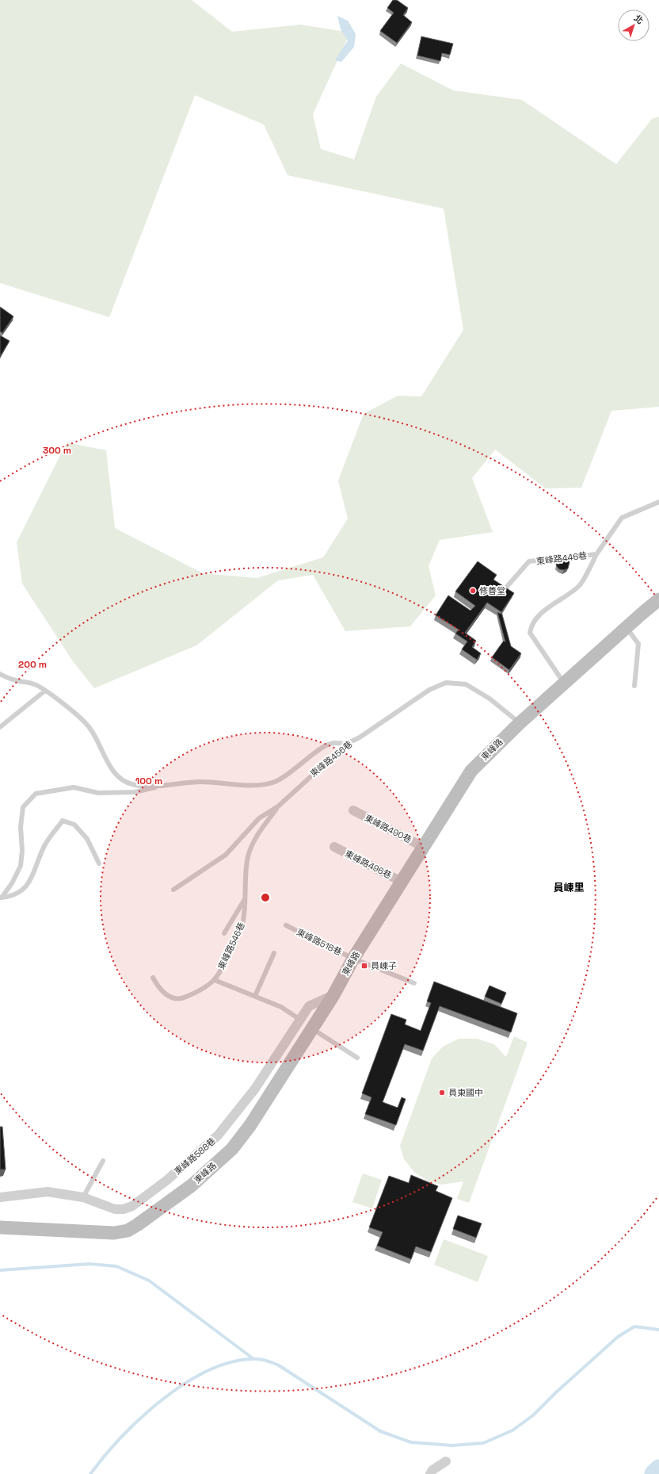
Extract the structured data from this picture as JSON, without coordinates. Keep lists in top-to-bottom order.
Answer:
{
  "streets": {
    "main road": ["東峰路"],
    "street": ["東峰路490巷", "東峰路496巷", "東峰路588巷"],
    "lane": [
      "東峰路446巷",
      "東峰路456巷",
      "東峰路518巷",
      "東峰路546巷"
    ]
  },
  "crossings": [
    ["東峰路446巷", "東峰路"],
    ["東峰路", "東峰路456巷"],
    ["東峰路", "東峰路490巷"],
    ["東峰路", "東峰路496巷"],
    ["東峰路", "東峰路518巷"],
    ["東峰路", "東峰路588巷"],
    ["東峰路456巷", "東峰路546巷"],
    ["東峰路546巷", "東峰路588巷"]
  ],
  "districts": ["員崠里"],
  "places": {
    "other": ["修善堂", "員東國中"],
    "transit": ["員崠子"]
  },
  "north": "top right",
  "rings": ["300 m", "200 m", "100 m"]
}
